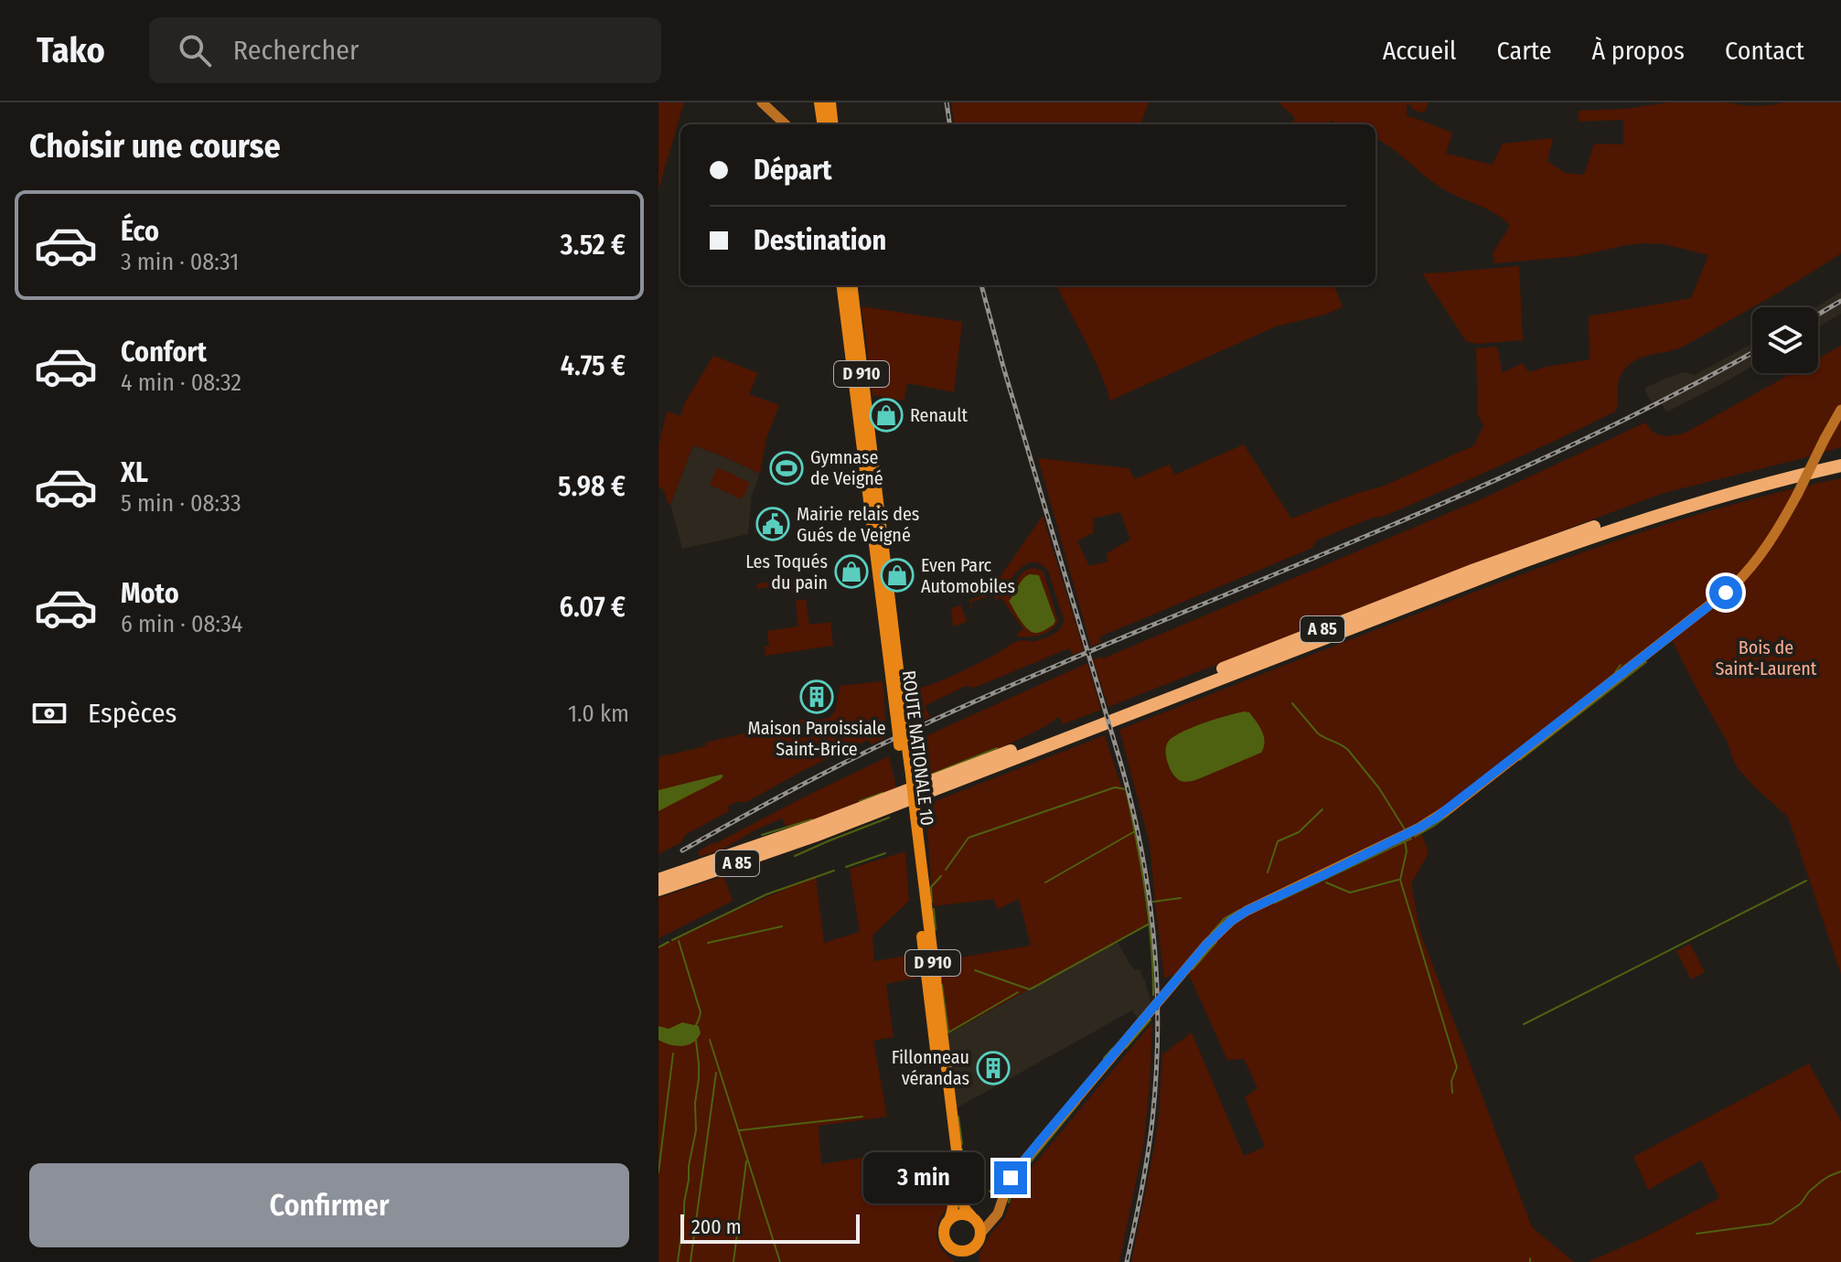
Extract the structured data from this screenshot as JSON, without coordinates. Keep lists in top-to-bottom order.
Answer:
{
  "streets": {
    "highway": ["A 85"],
    "main road": ["D 910", "ROUTE NATIONALE 10"]
  },
  "parks": ["Bois de Saint-Laurent"],
  "places": {
    "shop": ["Renault", "Les Toqués du pain", "Even Parc Automobiles"],
    "sports": ["Gymnase de Veigné"],
    "public building": ["Mairie relais des Gués de Veigné"],
    "building": ["Maison Paroissiale Saint-Brice", "Fillonneau vérandas"]
  },
  "scale_bar": "200 m",
  "page": {
    "header": "Tako",
    "search": "Rechercher",
    "nav": [
      "Accueil",
      "Carte",
      "À propos",
      "Contact"
    ],
    "heading": "Choisir une course",
    "banner": ["Départ", "Destination"],
    "list": [
      {
        "name": "Éco",
        "note": "3 min · 08:31",
        "value": "3.52 €"
      },
      {
        "name": "Confort",
        "note": "4 min · 08:32",
        "value": "4.75 €"
      },
      {
        "name": "XL",
        "note": "5 min · 08:33",
        "value": "5.98 €"
      },
      {
        "name": "Moto",
        "note": "6 min · 08:34",
        "value": "6.07 €"
      }
    ],
    "pay": ["Espèces", "1.0 km"],
    "buttons": "Confirmer",
    "bubble": "3 min",
    "scale": "200 m"
  }
}
